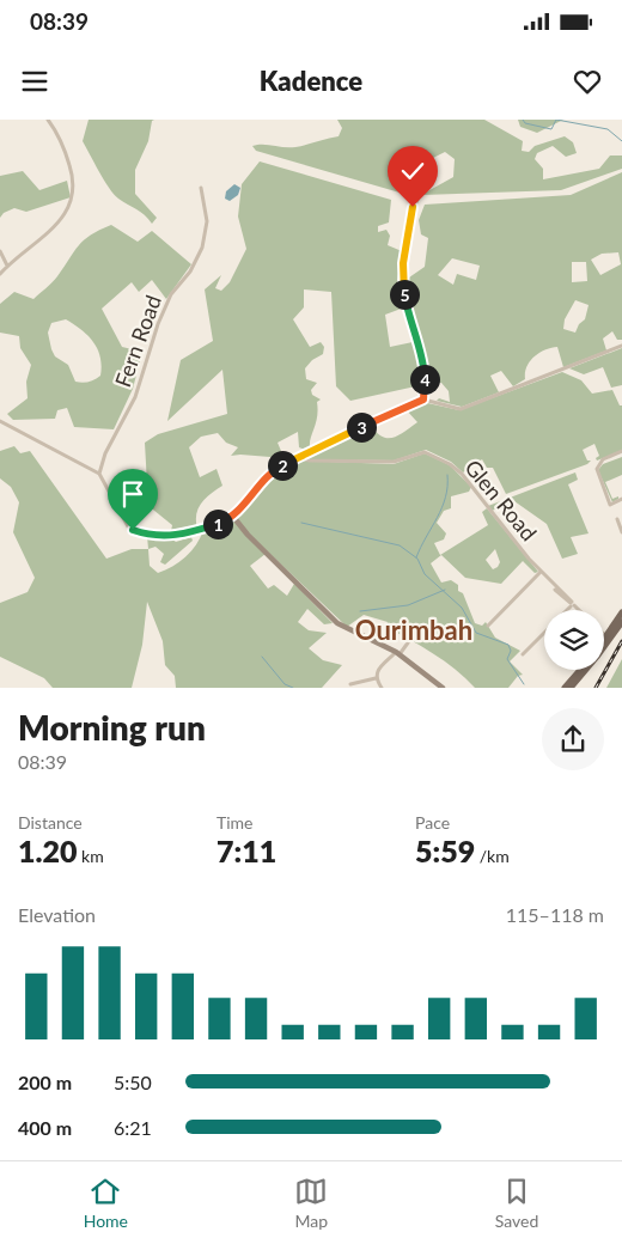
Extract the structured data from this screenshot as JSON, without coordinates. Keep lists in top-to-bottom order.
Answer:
{
  "streets": {
    "street": ["Fern Road", "Glen Road"]
  },
  "districts": ["Ourimbah"],
  "page": {
    "status": "08:39",
    "header": "Kadence",
    "pins": [
      "5",
      "4",
      "3",
      "2",
      "1"
    ],
    "heading": ["Morning run", "08:39"],
    "stats": [
      ["Distance", "1.20 km"],
      ["Time", "7:11"],
      ["Pace", "5:59 /km"]
    ],
    "chart": ["Elevation", "115–118 m"],
    "list": [
      {
        "name": "200 m",
        "note": "5:50"
      },
      {
        "name": "400 m",
        "note": "6:21"
      }
    ],
    "tabs": ["Home", "Map", "Saved"]
  }
}
